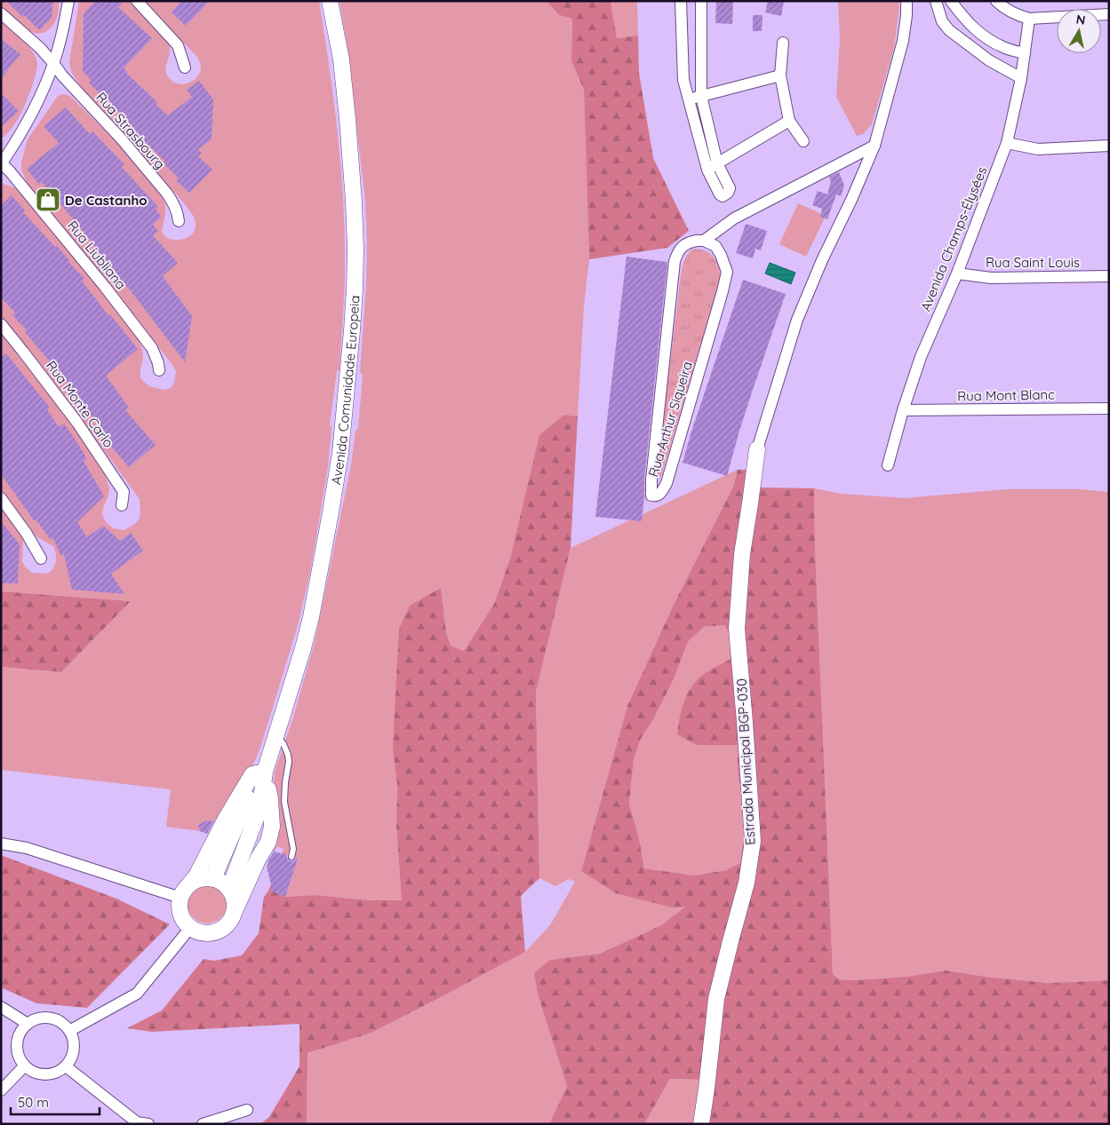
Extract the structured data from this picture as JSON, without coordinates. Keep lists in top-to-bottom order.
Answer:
{
  "streets": {
    "street": [
      "Rua Strasbourg",
      "Avenida Champs-Élysées",
      "Rua Liubliana",
      "Rua Saint Louis",
      "Avenida Comunidade Europeia",
      "Rua Mont Blanc",
      "Rua Monte Carlo",
      "Rua Arthur Siqueira",
      "Estrada Municipal BGP-030"
    ]
  },
  "crossings": [
    ["Avenida Champs-Élysées", "Rua Saint Louis"],
    ["Avenida Champs-Élysées", "Rua Mont Blanc"]
  ],
  "places": {
    "shop": ["De Castanho"]
  },
  "scale_bar": "50 m",
  "north": "top"
}
